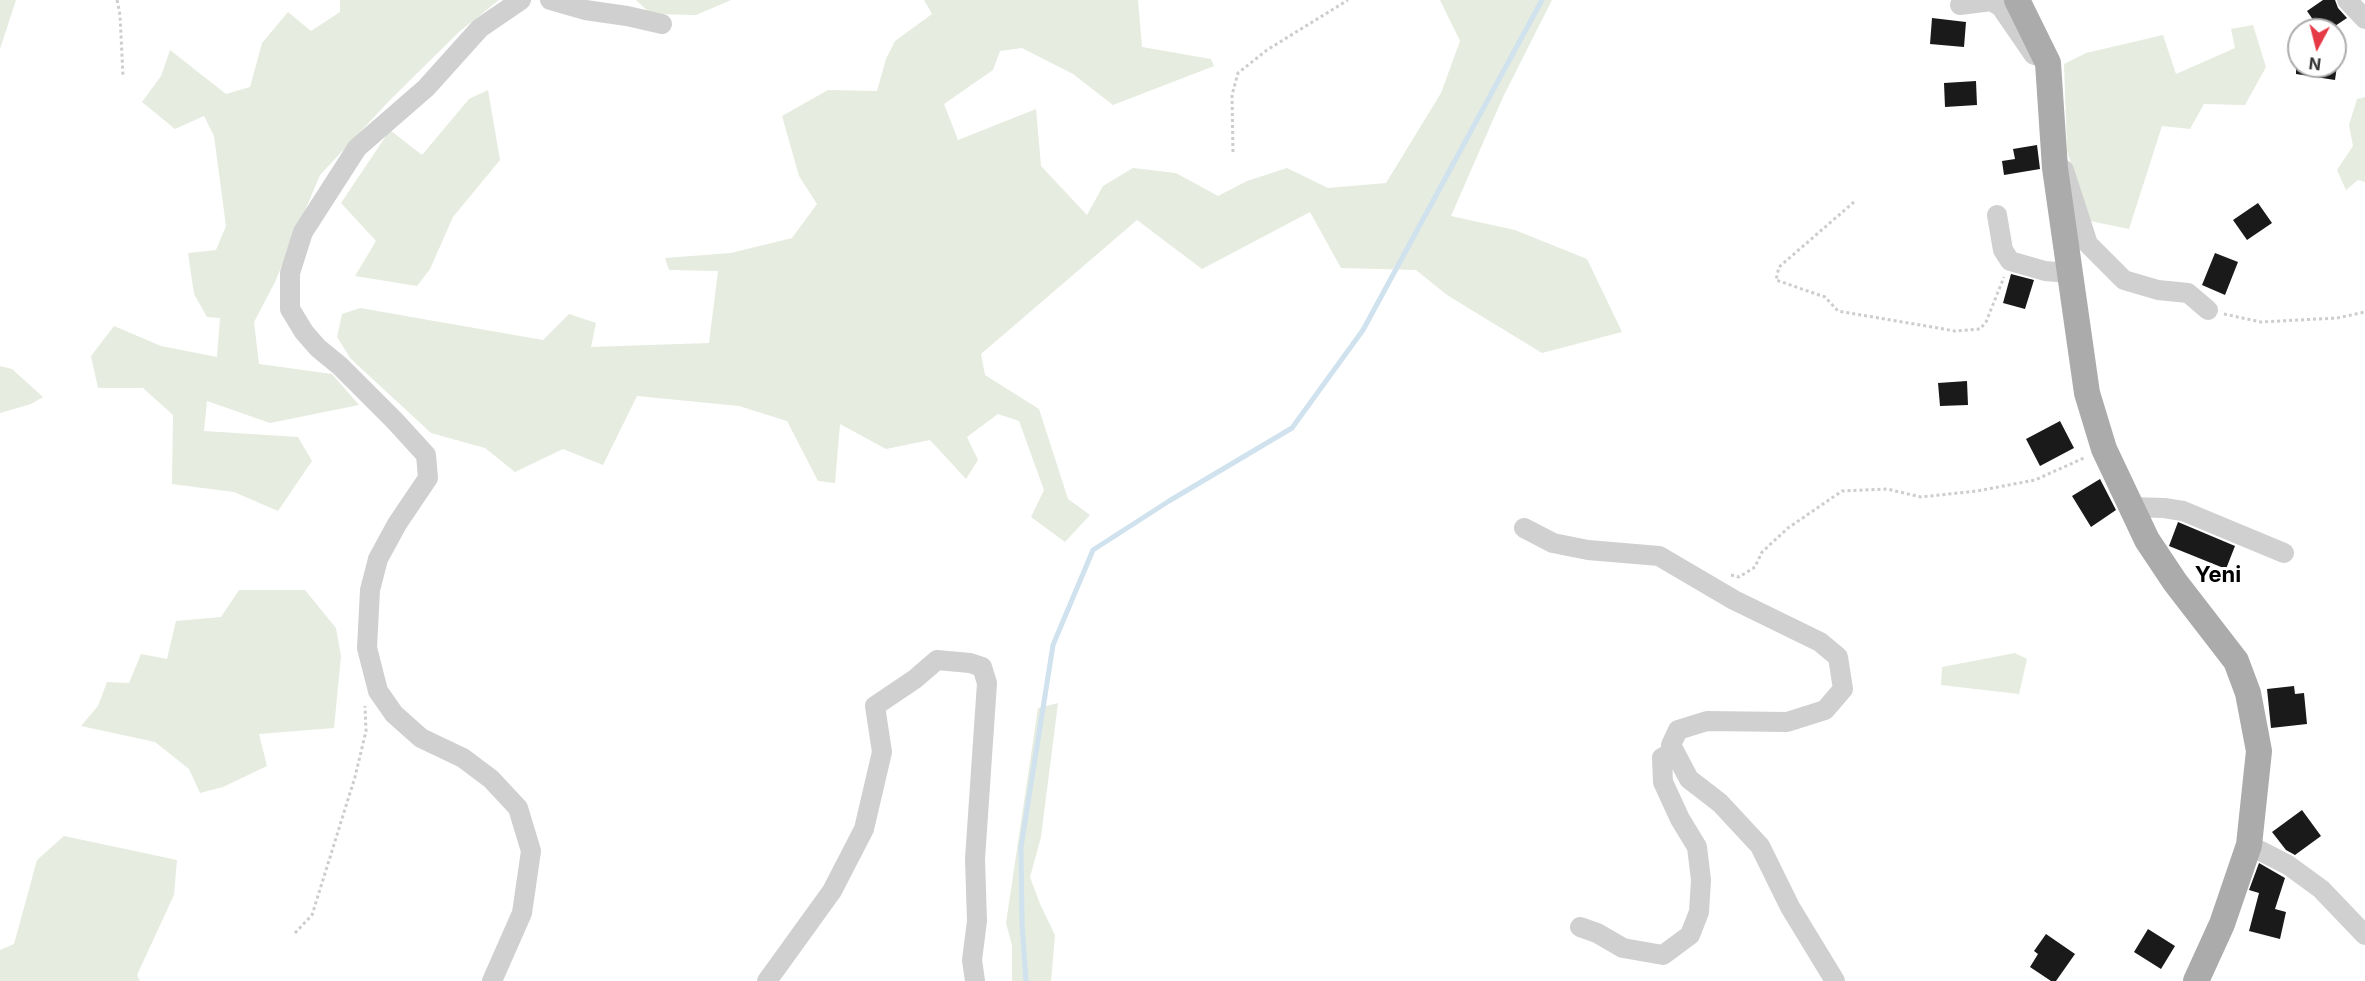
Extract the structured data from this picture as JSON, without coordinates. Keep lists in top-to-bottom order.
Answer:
{
  "districts": ["Yeni"],
  "north": "bottom"
}
